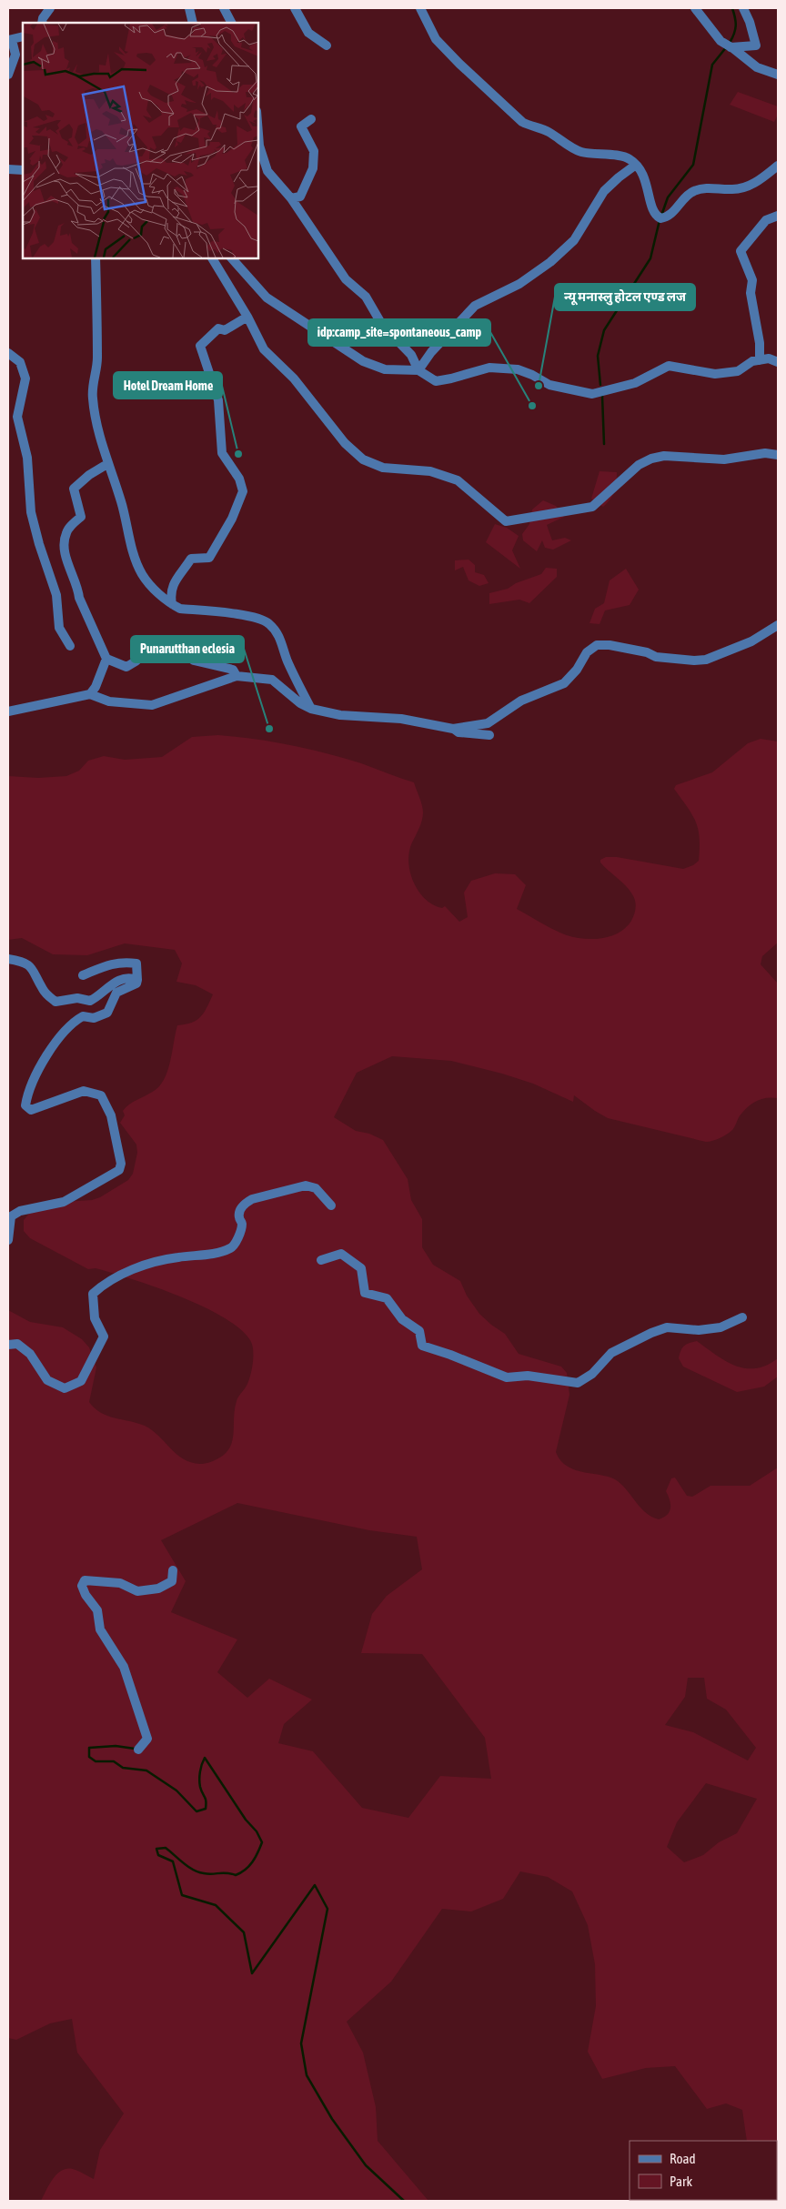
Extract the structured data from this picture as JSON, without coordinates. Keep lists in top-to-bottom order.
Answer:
{
  "places": [
    "न्यू मनास्लु होटल एण्ड लज",
    "idp:camp_site=spontaneous_camp",
    "Hotel Dream Home",
    "Punarutthan eclesia"
  ],
  "legend": ["Road", "Park"]
}
